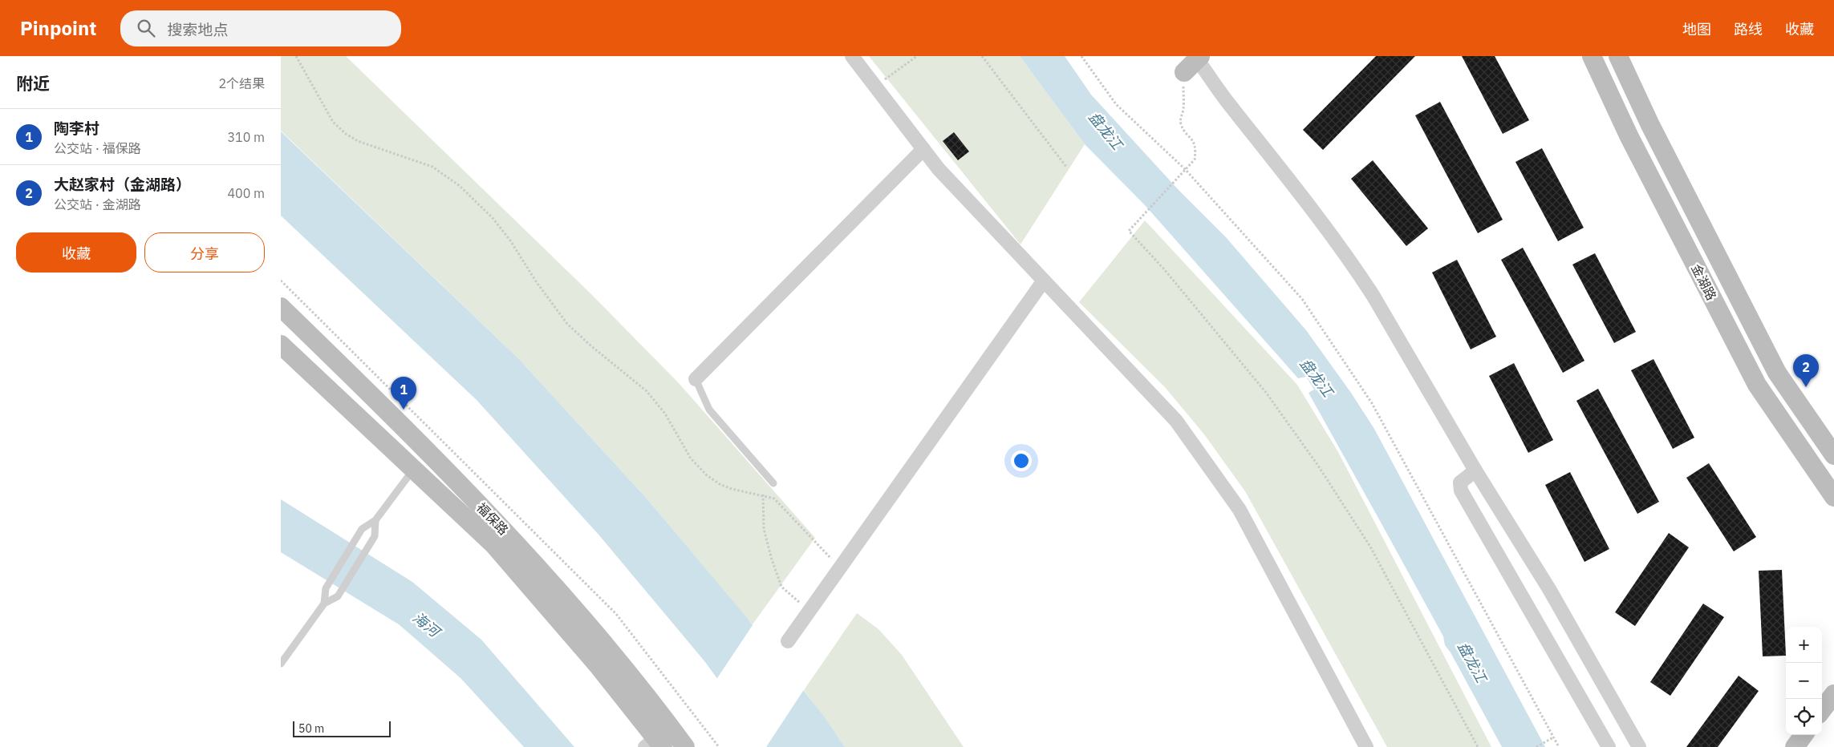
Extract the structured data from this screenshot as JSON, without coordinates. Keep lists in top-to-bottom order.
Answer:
{
  "streets": {
    "main road": ["金湖路", "福保路"]
  },
  "water": ["盘龙江", "海河"],
  "scale_bar": "50 m",
  "page": {
    "header": "Pinpoint",
    "search": "搜索地点",
    "nav": ["地图", "路线", "收藏"],
    "heading": ["附近", "2个结果"],
    "list": [
      {
        "mark": "1",
        "name": "陶李村",
        "note": "公交站 · 福保路",
        "value": "310 m"
      },
      {
        "mark": "2",
        "name": "大赵家村（金湖路）",
        "note": "公交站 · 金湖路",
        "value": "400 m"
      }
    ],
    "buttons": ["收藏", "分享"],
    "pins": ["2", "1"],
    "map_buttons": ["+", "−"],
    "scale": "50 m"
  }
}
